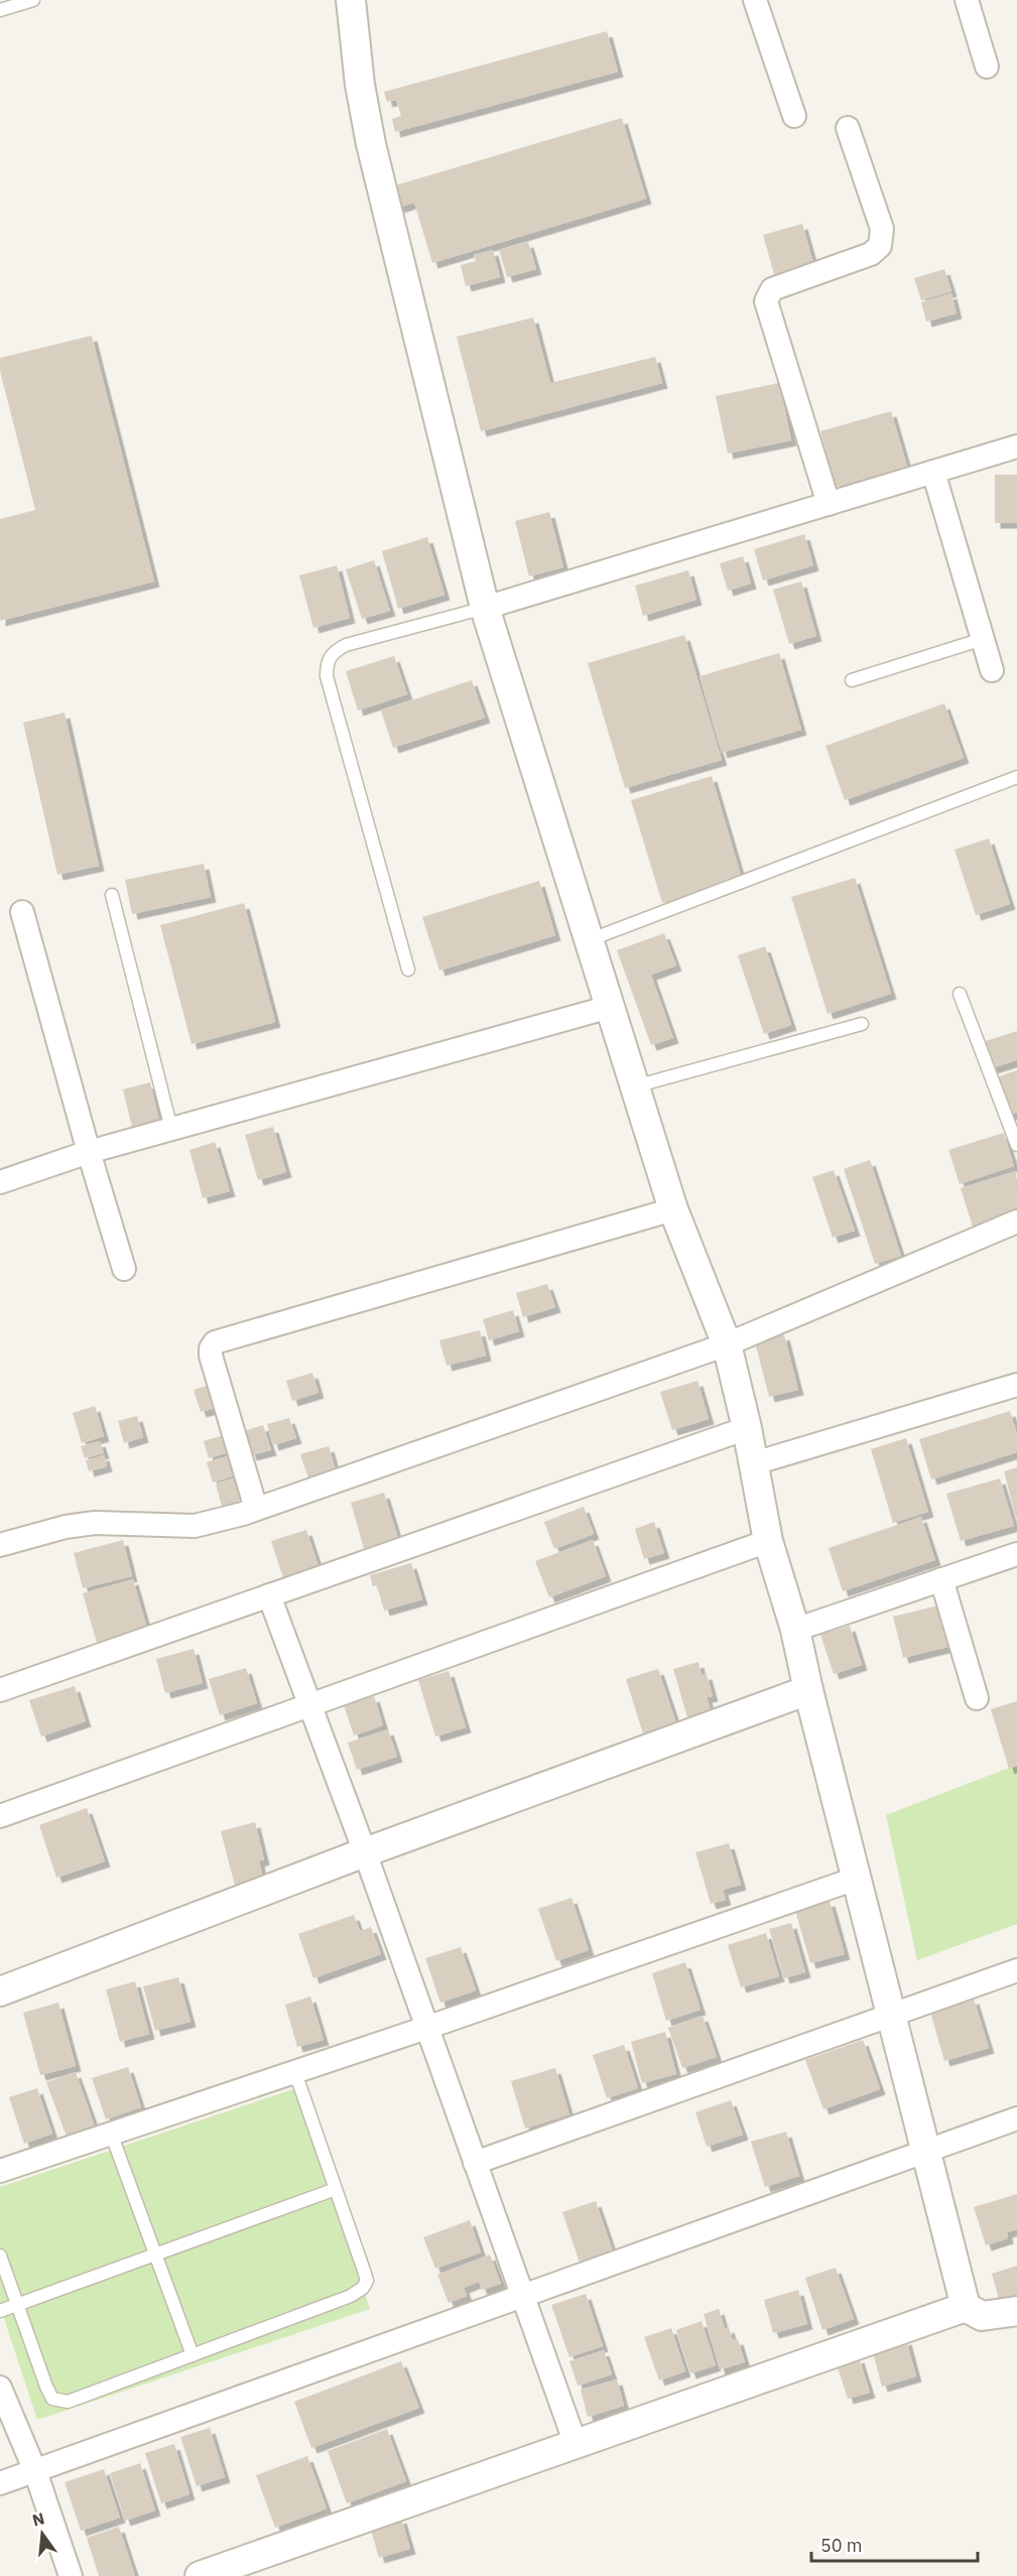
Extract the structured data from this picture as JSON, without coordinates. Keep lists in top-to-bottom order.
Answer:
{
  "scale_bar": "50 m",
  "north": "top"
}
